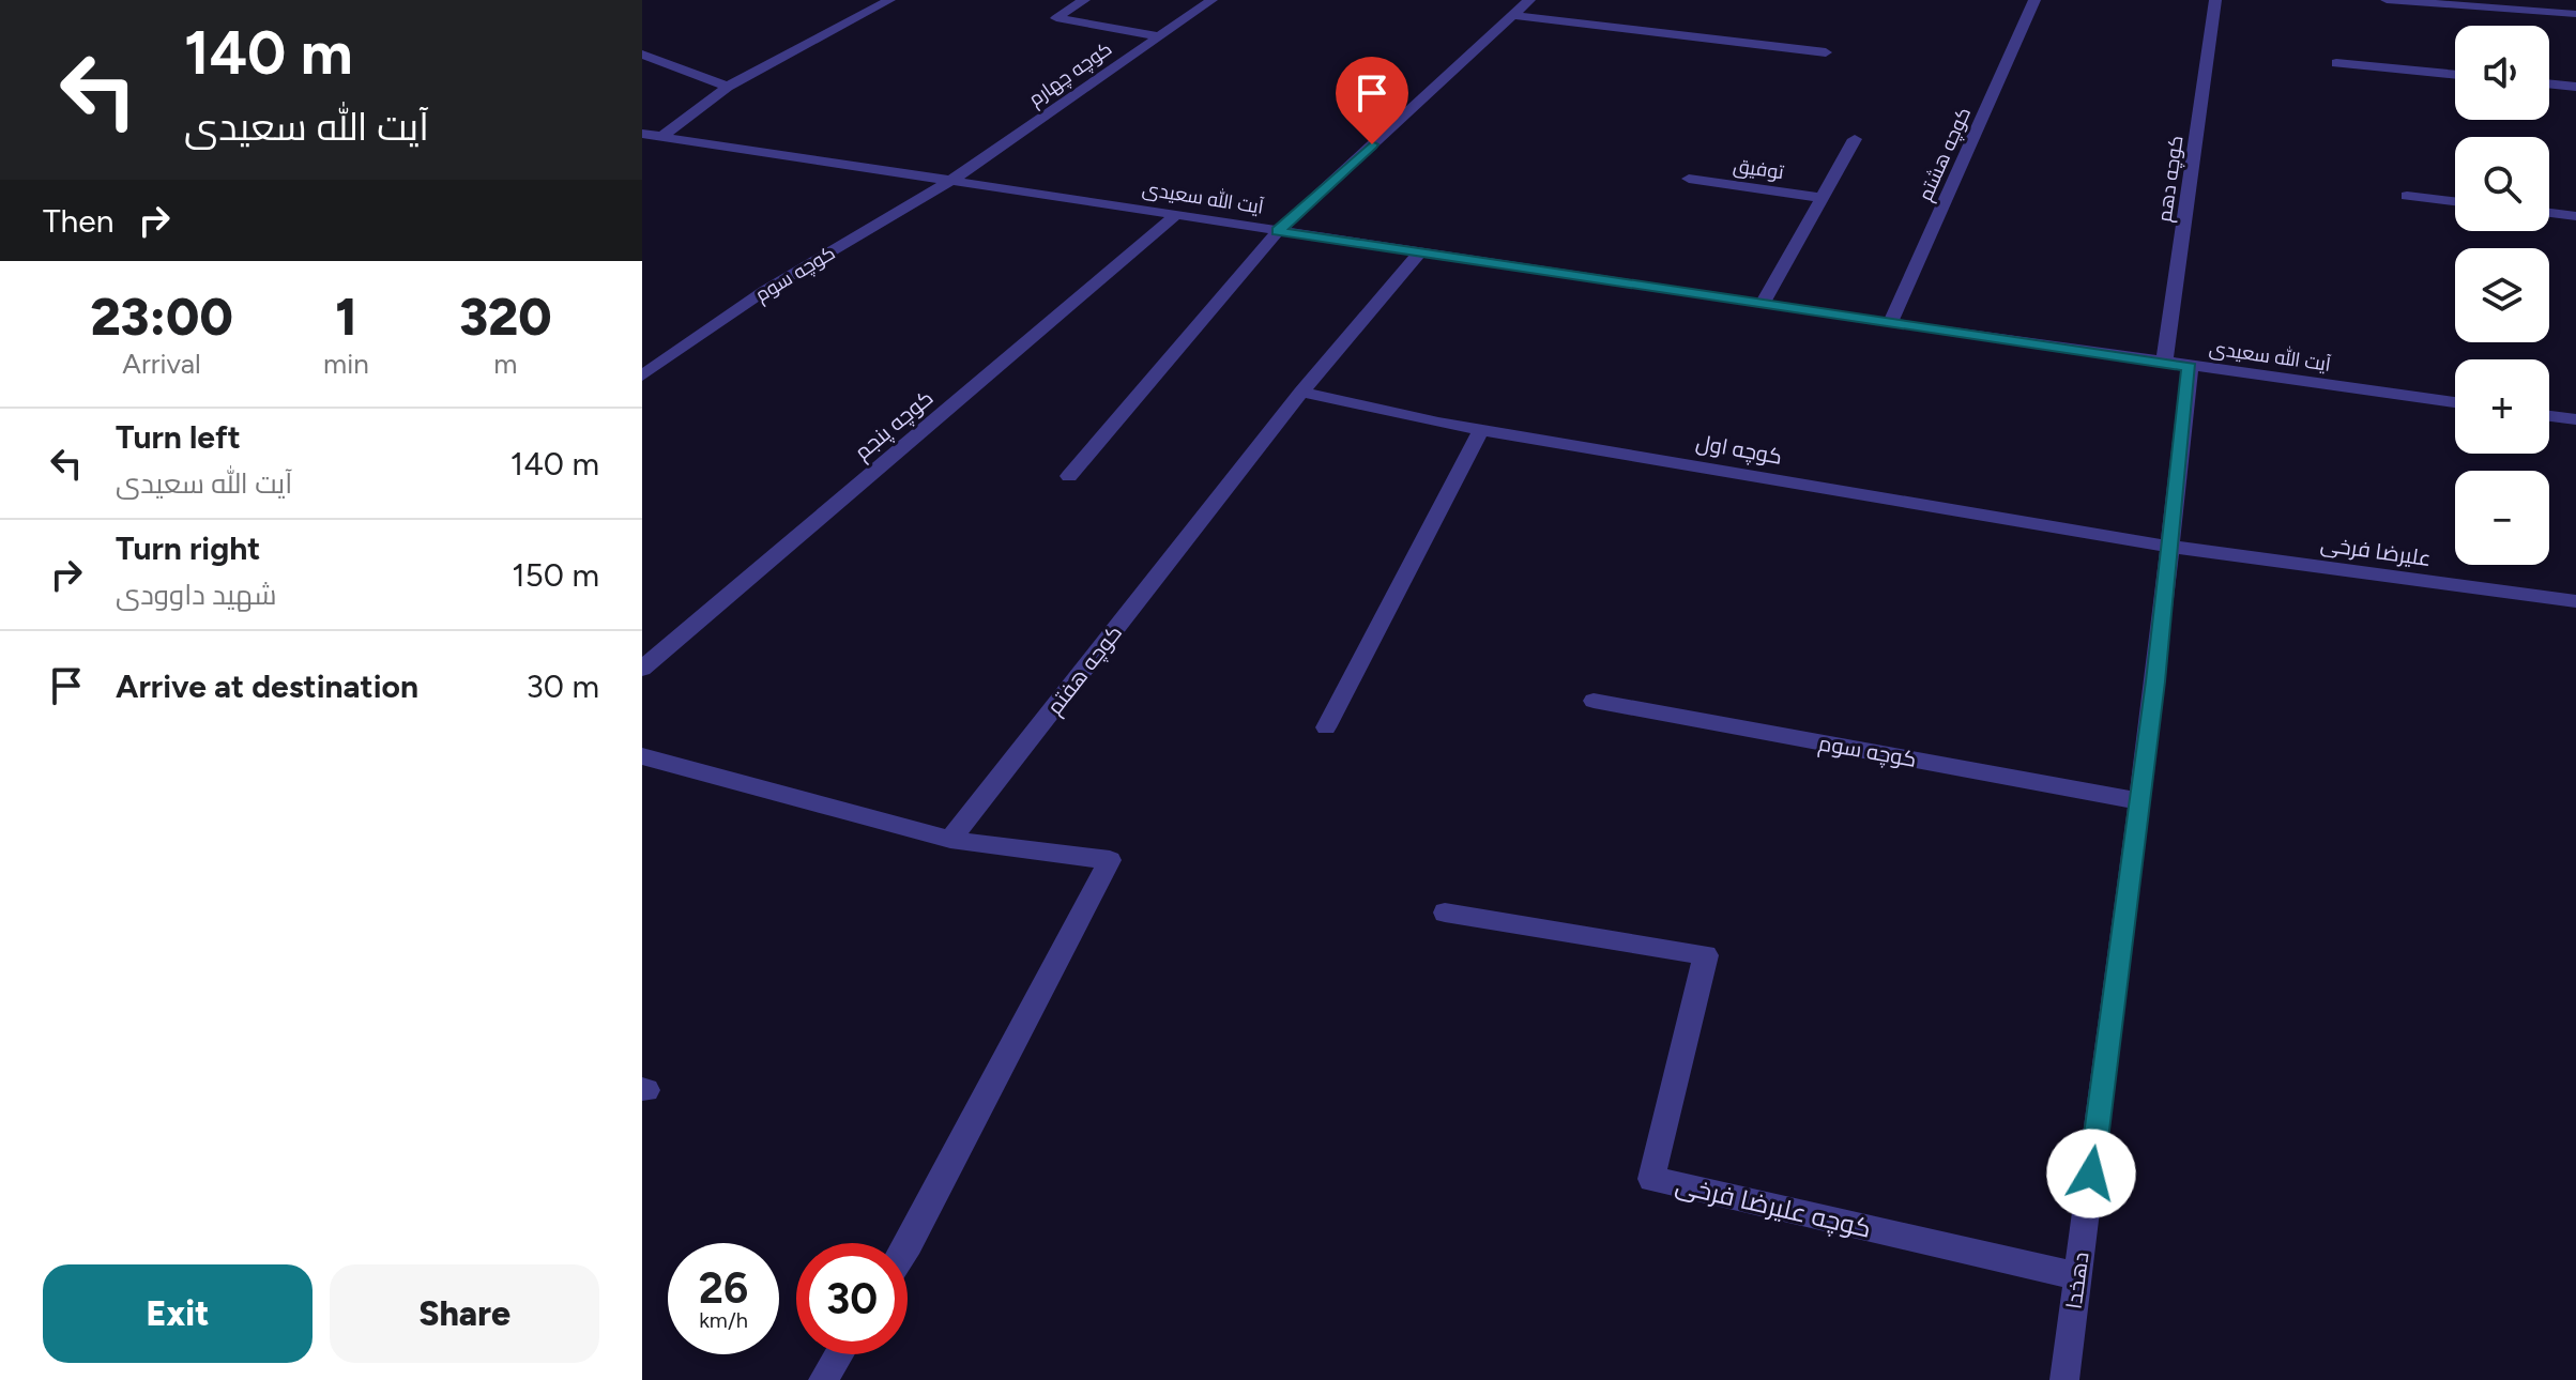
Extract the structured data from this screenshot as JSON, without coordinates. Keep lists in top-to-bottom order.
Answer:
{
  "streets": {
    "street": [
      "کوچه چهارم",
      "کوچه هشتم",
      "توفیق",
      "کوچه دهم",
      "آیت الله سعیدی",
      "کوچه سوم",
      "کوچه پنجم",
      "کوچه اول",
      "علیرضا فرخی",
      "کوچه هفتم",
      "کوچه علیرضا فرخی",
      "دهخدا"
    ]
  },
  "crossings": [
    ["کوچه چهارم", "آیت الله سعیدی"],
    ["کوچه چهارم", "کوچه سوم"],
    ["کوچه هشتم", "آیت الله سعیدی"],
    ["کوچه دهم", "آیت الله سعیدی"],
    ["آیت الله سعیدی", "کوچه سوم"],
    ["آیت الله سعیدی", "کوچه پنجم"],
    ["آیت الله سعیدی", "کوچه هفتم"],
    ["آیت الله سعیدی", "دهخدا"],
    ["کوچه سوم", "دهخدا"],
    ["کوچه اول", "علیرضا فرخی"],
    ["کوچه اول", "کوچه هفتم"],
    ["کوچه اول", "دهخدا"],
    ["علیرضا فرخی", "دهخدا"],
    ["کوچه علیرضا فرخی", "دهخدا"]
  ],
  "page": {
    "turn": ["140 m", "آیت الله سعیدی"],
    "map_buttons": ["+", "−"],
    "then": "Then",
    "eta": [
      "23:00",
      "Arrival",
      "1",
      "min",
      "320",
      "m"
    ],
    "list": [
      {
        "name": "Turn left",
        "note": "آیت الله سعیدی",
        "value": "140 m"
      },
      {
        "name": "Turn right",
        "note": "شهید داوودی",
        "value": "150 m"
      },
      {
        "name": "Arrive at destination",
        "value": "30 m"
      }
    ],
    "speed": "26 km/h",
    "limit": "30",
    "buttons": ["Exit", "Share"]
  }
}
